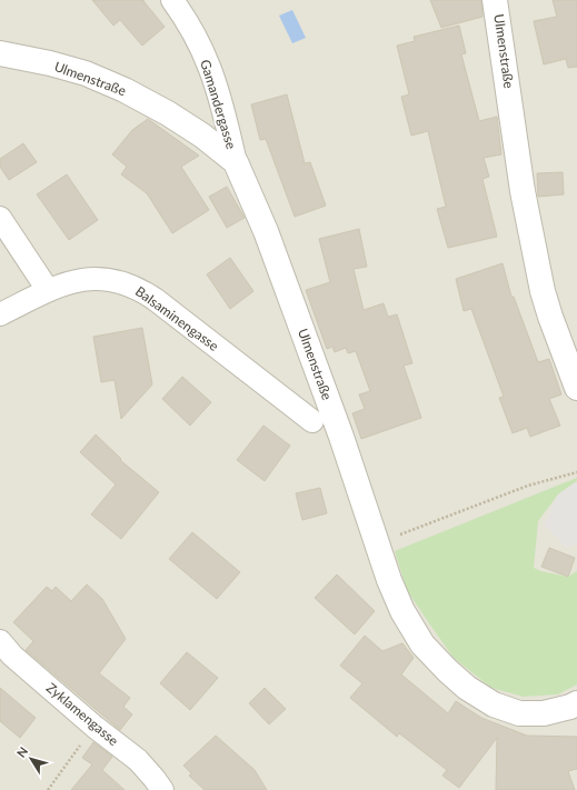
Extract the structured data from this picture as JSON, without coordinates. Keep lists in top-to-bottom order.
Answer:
{
  "streets": {
    "street": [
      "Ulmenstraße",
      "Gamandergasse",
      "Balsaminengasse",
      "Zyklamengasse"
    ]
  },
  "crossings": [
    ["Ulmenstraße", "Gamandergasse"]
  ],
  "north": "top left"
}
